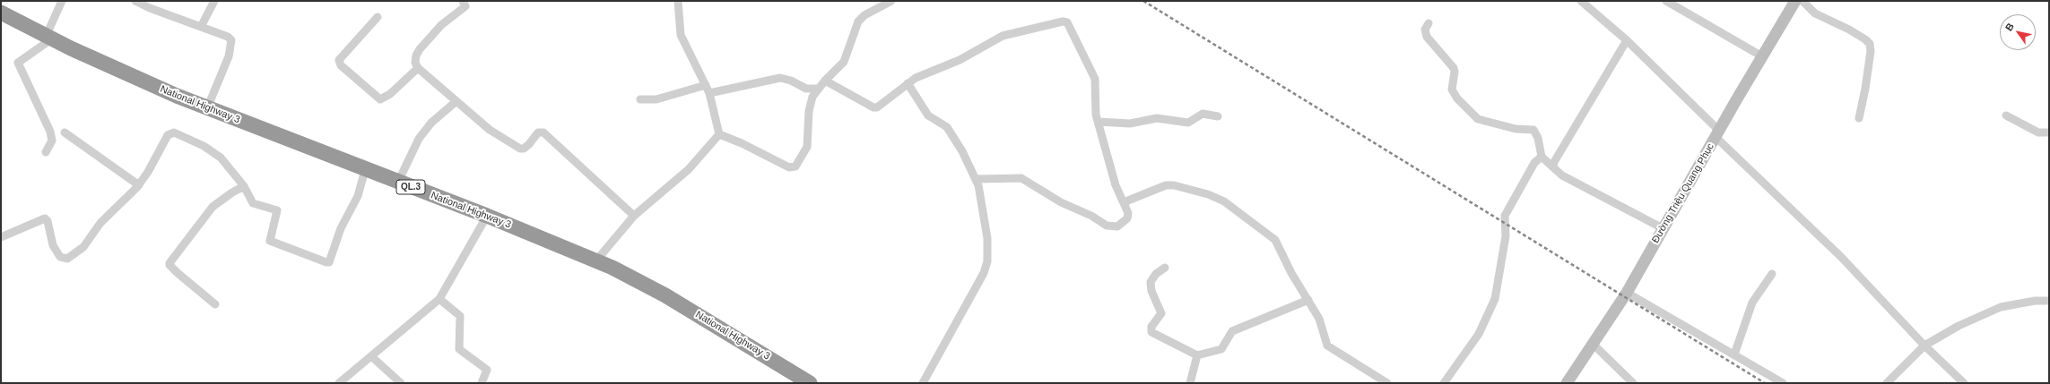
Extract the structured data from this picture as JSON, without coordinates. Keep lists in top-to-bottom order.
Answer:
{
  "streets": {
    "highway": ["National Highway 3", "QL.3"],
    "main road": ["Đường Triệu Quang Phục"]
  },
  "north": "top left"
}
